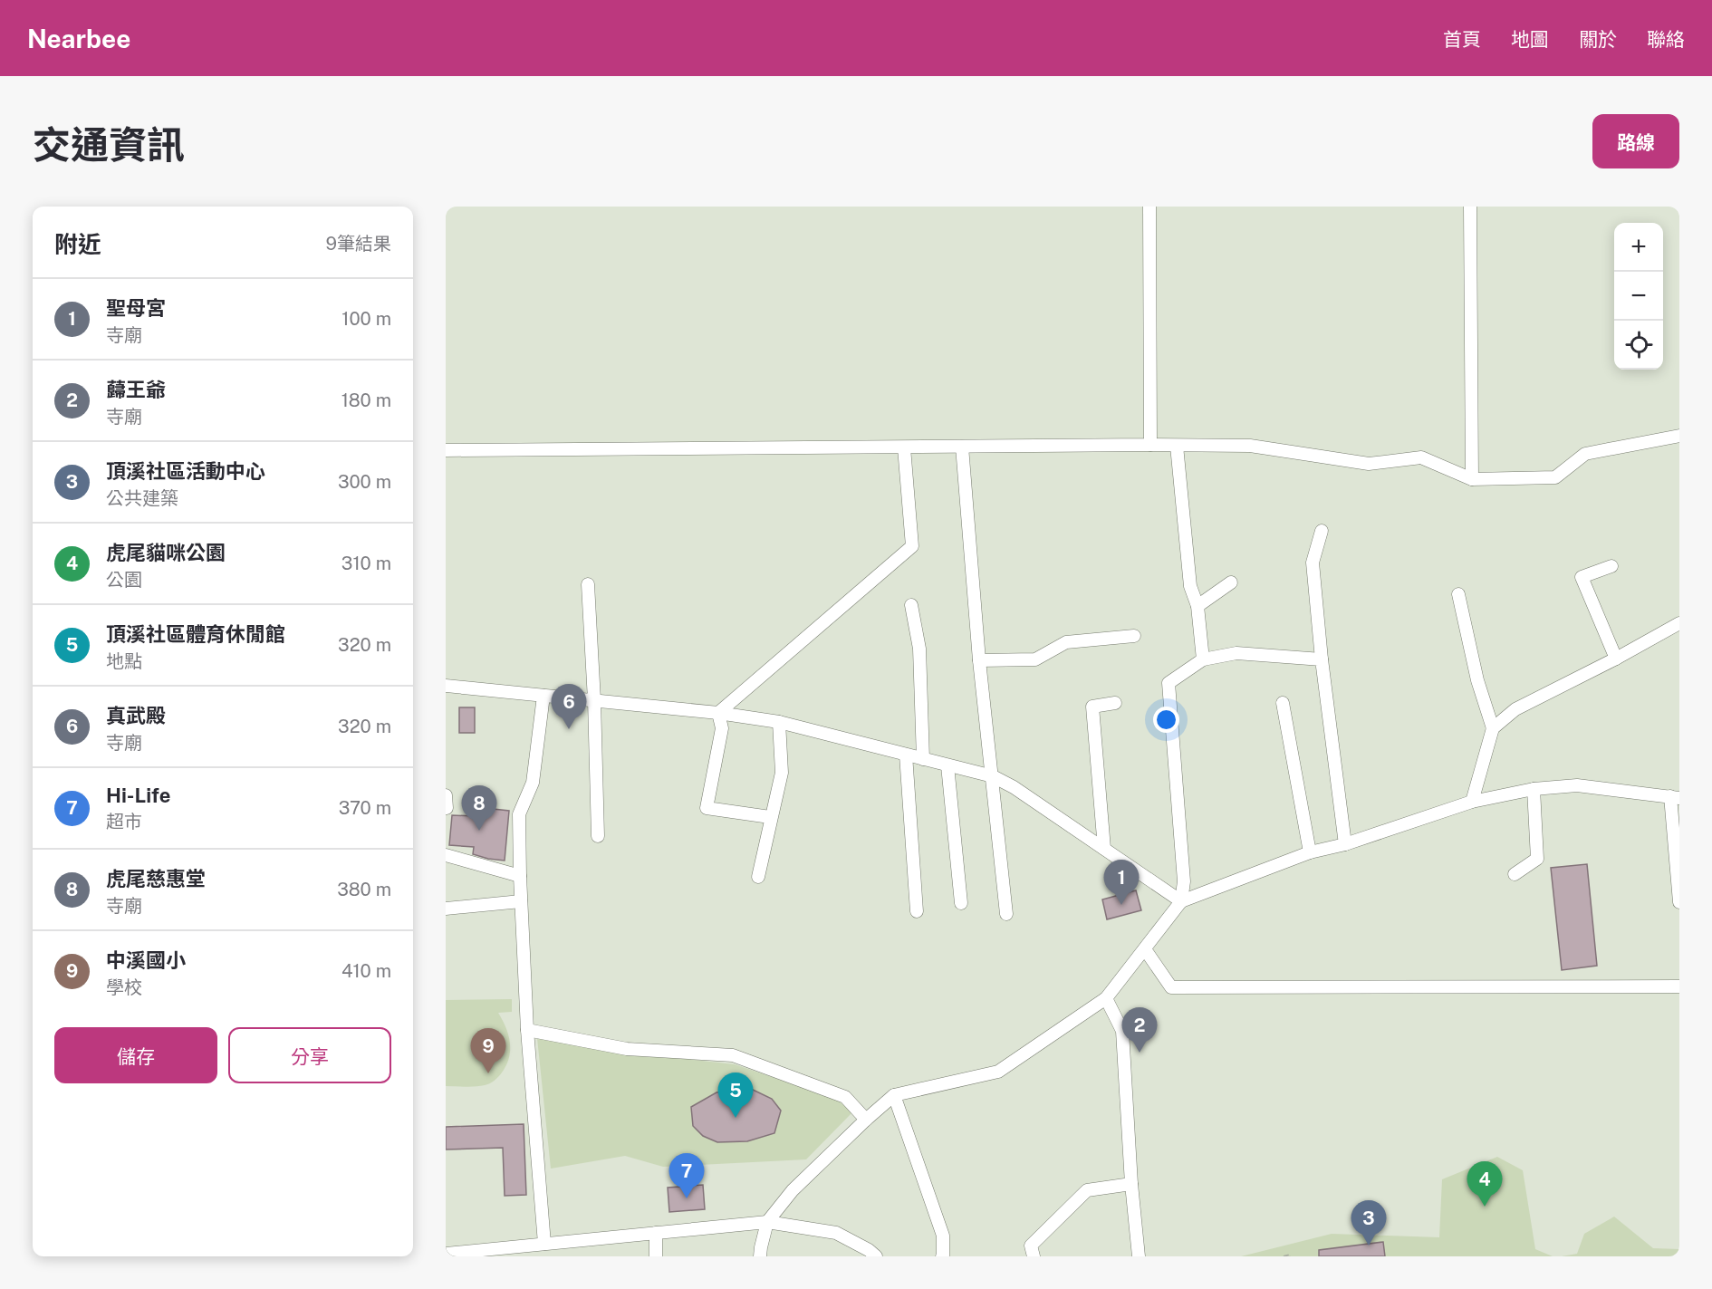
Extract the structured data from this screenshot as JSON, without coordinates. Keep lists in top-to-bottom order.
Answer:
{
  "page": {
    "header": "Nearbee",
    "nav": [
      "首頁",
      "地圖",
      "關於",
      "聯絡"
    ],
    "title": "交通資訊",
    "buttons": [
      "路線",
      ["儲存", "分享"]
    ],
    "heading": ["附近", "9筆結果"],
    "map_buttons": ["+", "−"],
    "list": [
      {
        "mark": "1",
        "name": "聖母宮",
        "note": "寺廟",
        "value": "100 m"
      },
      {
        "mark": "2",
        "name": "蘬王爺",
        "note": "寺廟",
        "value": "180 m"
      },
      {
        "mark": "3",
        "name": "頂溪社區活動中心",
        "note": "公共建築",
        "value": "300 m"
      },
      {
        "mark": "4",
        "name": "虎尾貓咪公園",
        "note": "公園",
        "value": "310 m"
      },
      {
        "mark": "5",
        "name": "頂溪社區體育休閒館",
        "note": "地點",
        "value": "320 m"
      },
      {
        "mark": "6",
        "name": "真武殿",
        "note": "寺廟",
        "value": "320 m"
      },
      {
        "mark": "7",
        "name": "Hi-Life",
        "note": "超市",
        "value": "370 m"
      },
      {
        "mark": "8",
        "name": "虎尾慈惠堂",
        "note": "寺廟",
        "value": "380 m"
      },
      {
        "mark": "9",
        "name": "中溪國小",
        "note": "學校",
        "value": "410 m"
      }
    ],
    "pins": [
      "6",
      "8",
      "1",
      "2",
      "9",
      "5",
      "7",
      "4",
      "3"
    ]
  }
}
